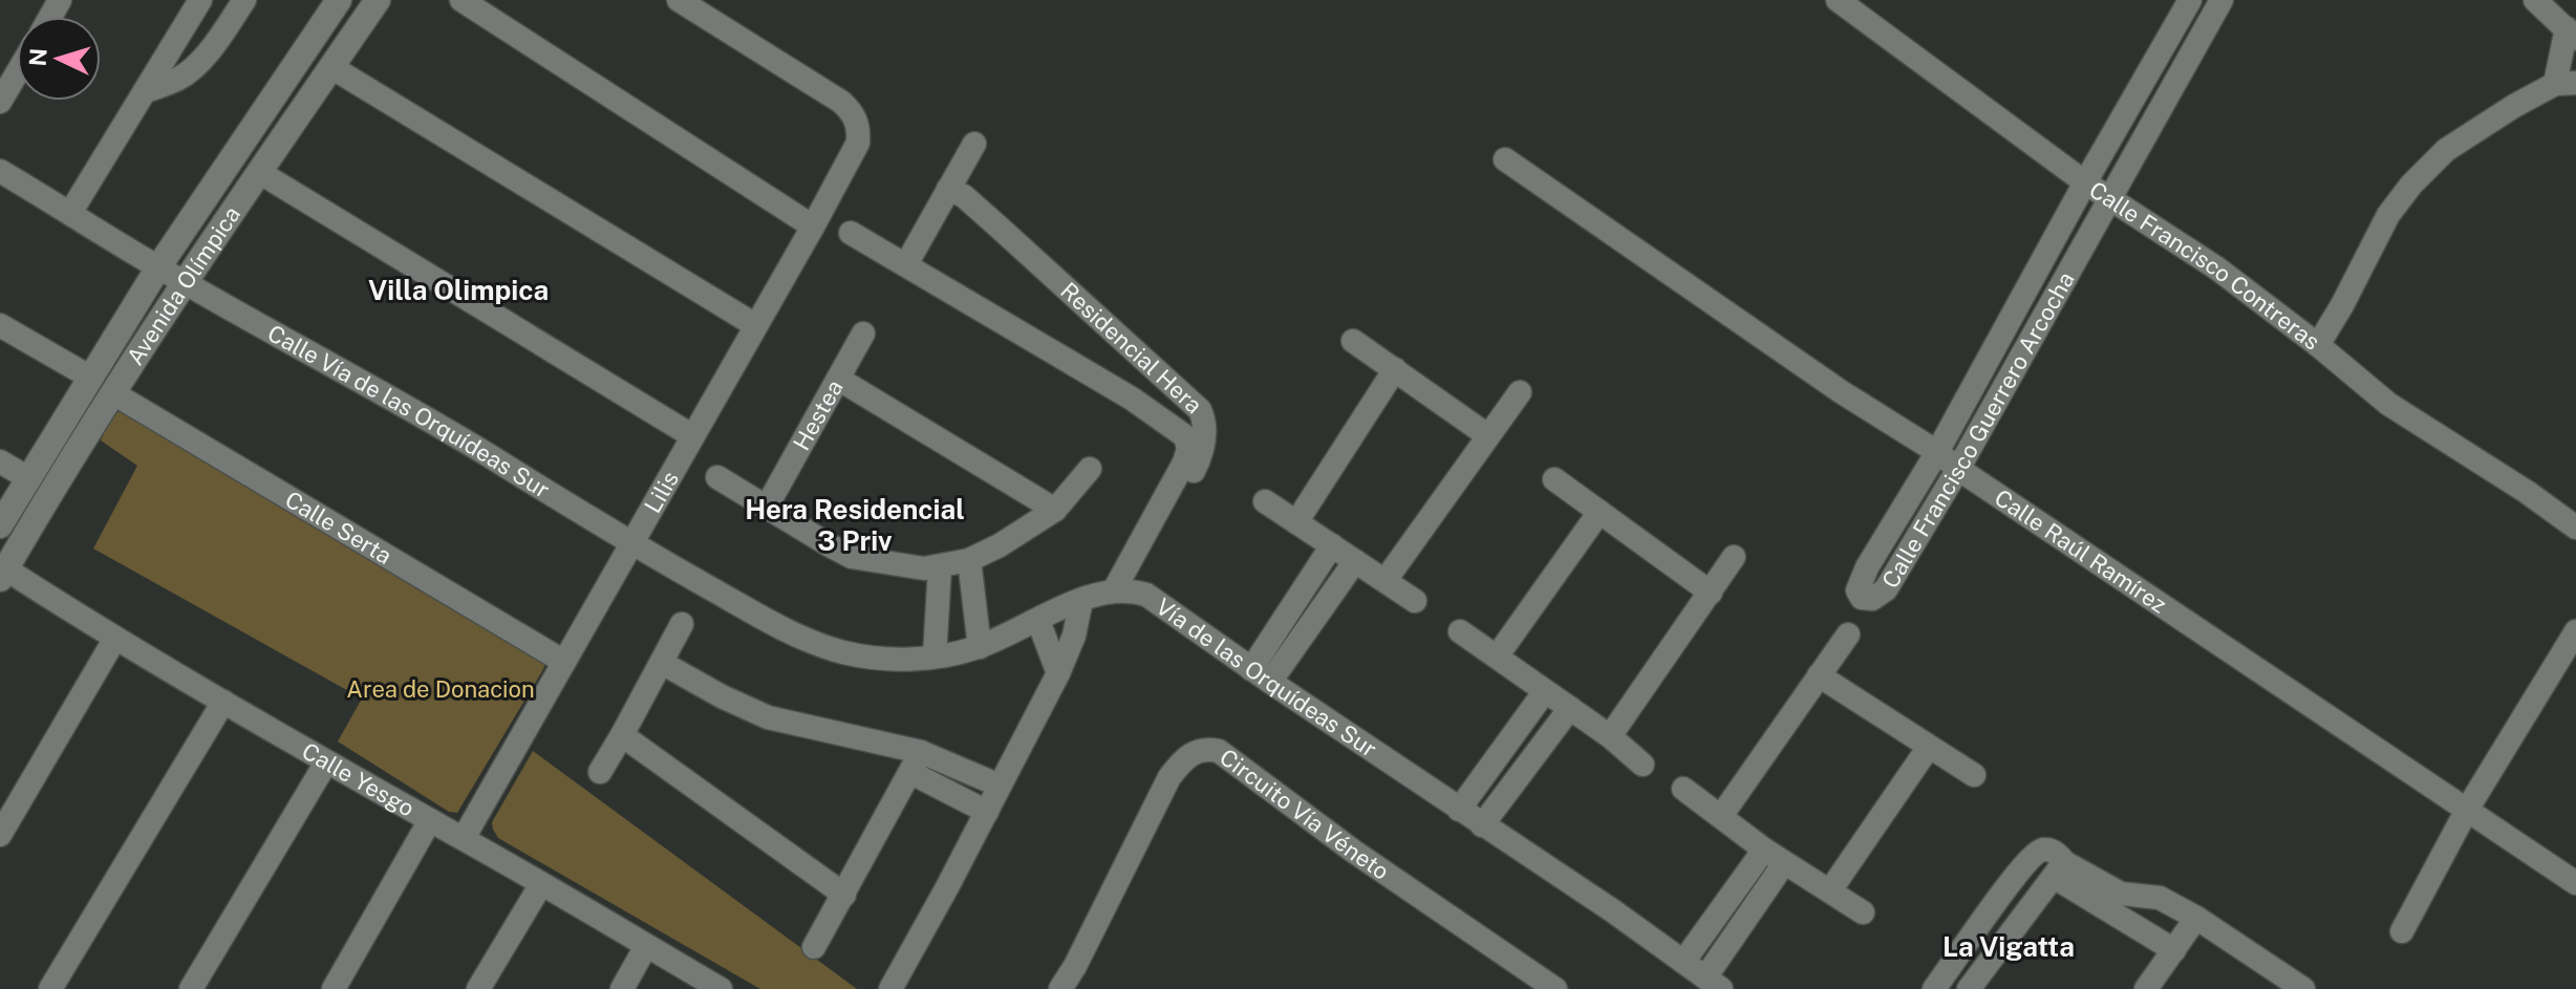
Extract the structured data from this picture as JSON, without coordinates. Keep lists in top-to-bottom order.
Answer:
{
  "streets": {
    "street": [
      "Calle Francisco Contreras",
      "Avenida Olímpica",
      "Residencial Hera",
      "Calle Vía de las Orquídeas Sur",
      "Hestea",
      "Calle Francisco Guerrero Arcocha",
      "Lilis",
      "Calle Serta",
      "Calle Raúl Ramírez",
      "Vía de las Orquídeas Sur",
      "Calle Yesgo",
      "Circuito Vía Véneto"
    ]
  },
  "crossings": [
    ["Calle Francisco Contreras", "Calle Francisco Guerrero Arcocha"],
    ["Avenida Olímpica", "Calle Vía de las Orquídeas Sur"],
    ["Avenida Olímpica", "Calle Serta"],
    ["Avenida Olímpica", "Calle Yesgo"],
    ["Residencial Hera", "Vía de las Orquídeas Sur"],
    ["Calle Vía de las Orquídeas Sur", "Lilis"],
    ["Calle Francisco Guerrero Arcocha", "Calle Raúl Ramírez"],
    ["Lilis", "Calle Serta"],
    ["Lilis", "Calle Yesgo"]
  ],
  "districts": ["Villa Olimpica", "Hera Residencial 3 Priv", "La Vigatta"],
  "parks": ["Area de Donacion"],
  "north": "left"
}
